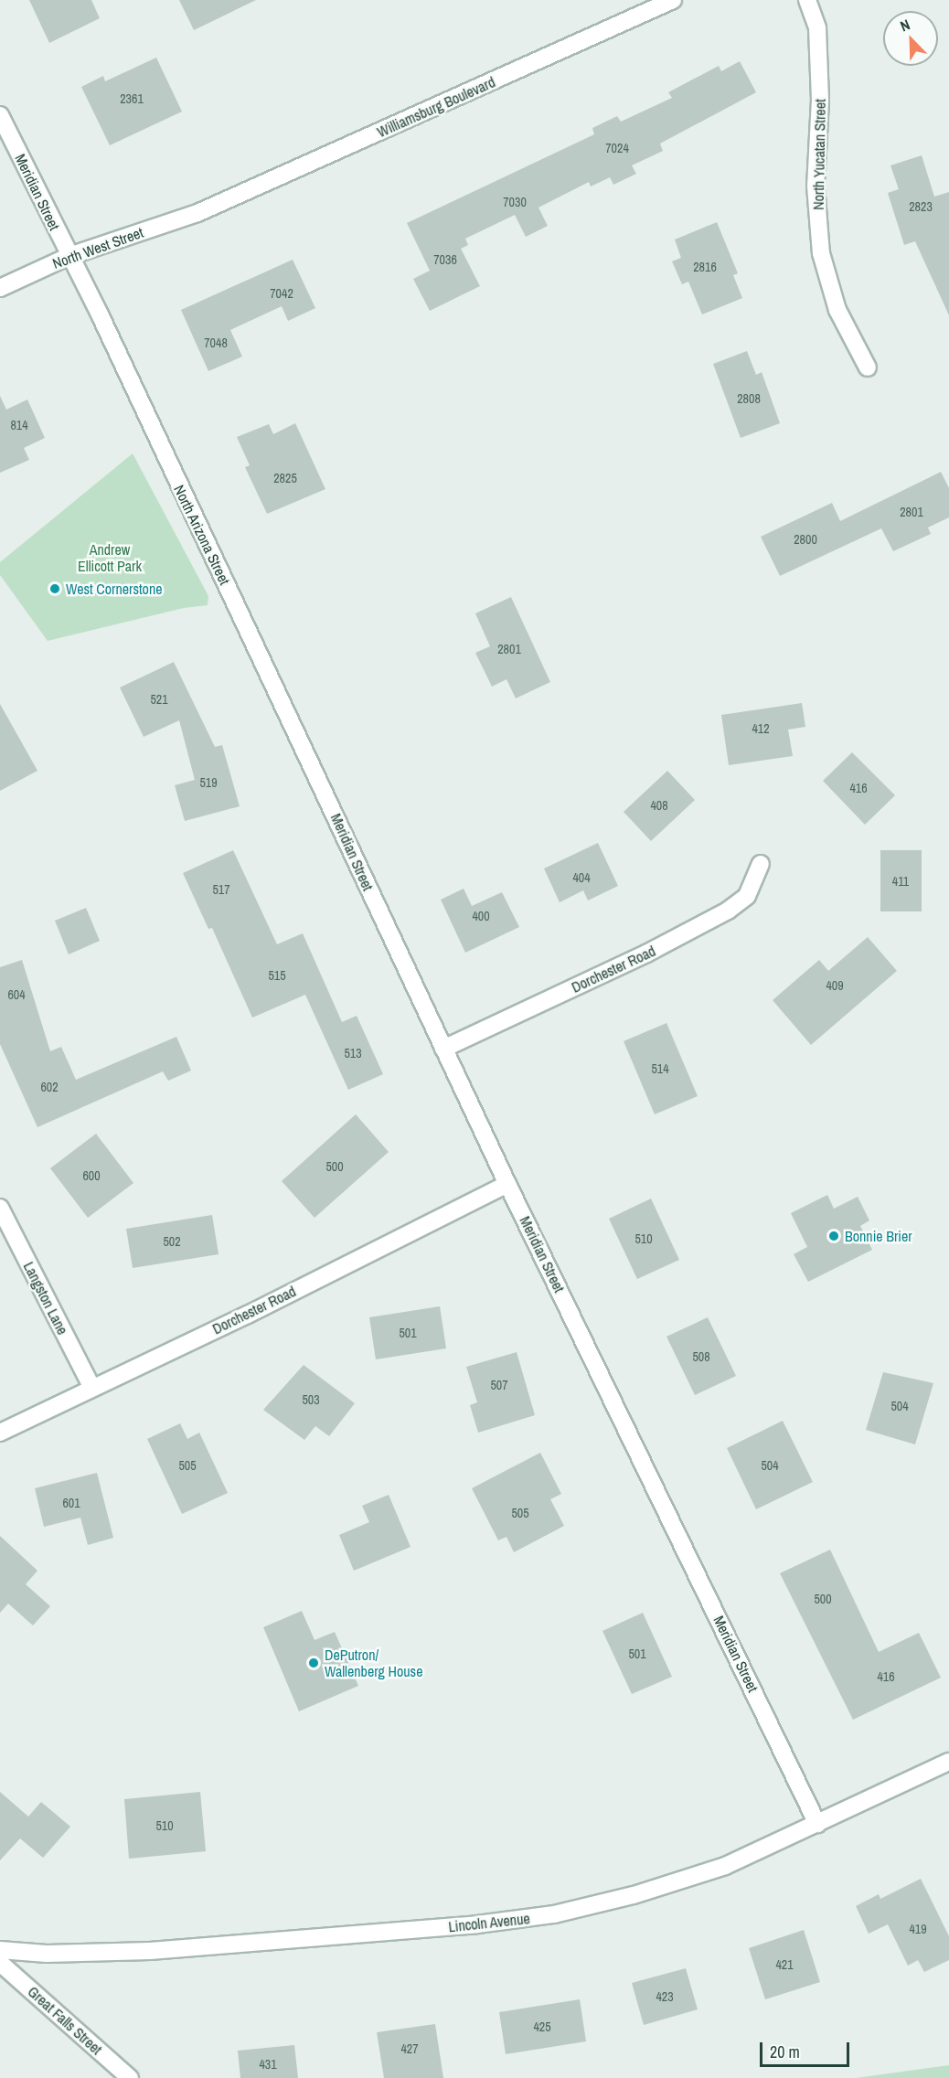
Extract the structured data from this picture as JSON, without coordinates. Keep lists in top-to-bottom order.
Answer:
{
  "streets": {
    "street": [
      "Williamsburg Boulevard",
      "North Yucatan Street",
      "Meridian Street",
      "North West Street",
      "North Arizona Street",
      "Dorchester Road",
      "Langston Lane",
      "Lincoln Avenue",
      "Great Falls Street"
    ]
  },
  "crossings": [
    ["Williamsburg Boulevard", "North West Street"],
    ["Meridian Street", "North West Street"],
    ["Meridian Street", "North Arizona Street"],
    ["Meridian Street", "Dorchester Road"],
    ["Meridian Street", "Lincoln Avenue"],
    ["Dorchester Road", "Langston Lane"]
  ],
  "parks": ["Andrew Ellicott Park"],
  "places": ["West Cornerstone", "Bonnie Brier", "DePutron/ Wallenberg House"],
  "house_numbers": [
    "2361",
    "7024",
    "7030",
    "2823",
    "7036",
    "2816",
    "7042",
    "7048",
    "2808",
    "814",
    "2825",
    "2801",
    "2800",
    "2801",
    "521",
    "412",
    "519",
    "416",
    "408",
    "404",
    "411",
    "517",
    "400",
    "515",
    "409",
    "604",
    "513",
    "514",
    "602",
    "500",
    "600",
    "510",
    "502",
    "501",
    "508",
    "507",
    "503",
    "504",
    "505",
    "504",
    "601",
    "505",
    "500",
    "501",
    "416",
    "510",
    "419",
    "421",
    "423",
    "425",
    "427",
    "431"
  ],
  "scale_bar": "20 m",
  "north": "top left"
}
